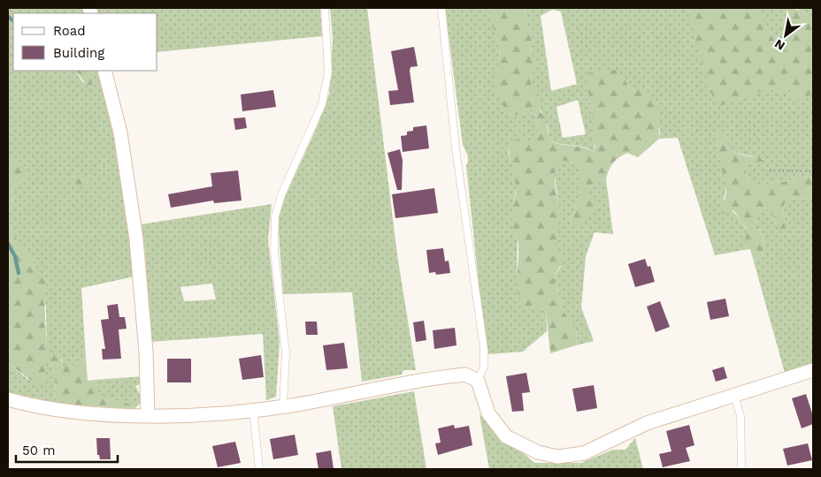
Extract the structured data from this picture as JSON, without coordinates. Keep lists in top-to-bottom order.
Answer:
{
  "legend": ["Road", "Building"],
  "scale_bar": "50 m",
  "north": "bottom left"
}
